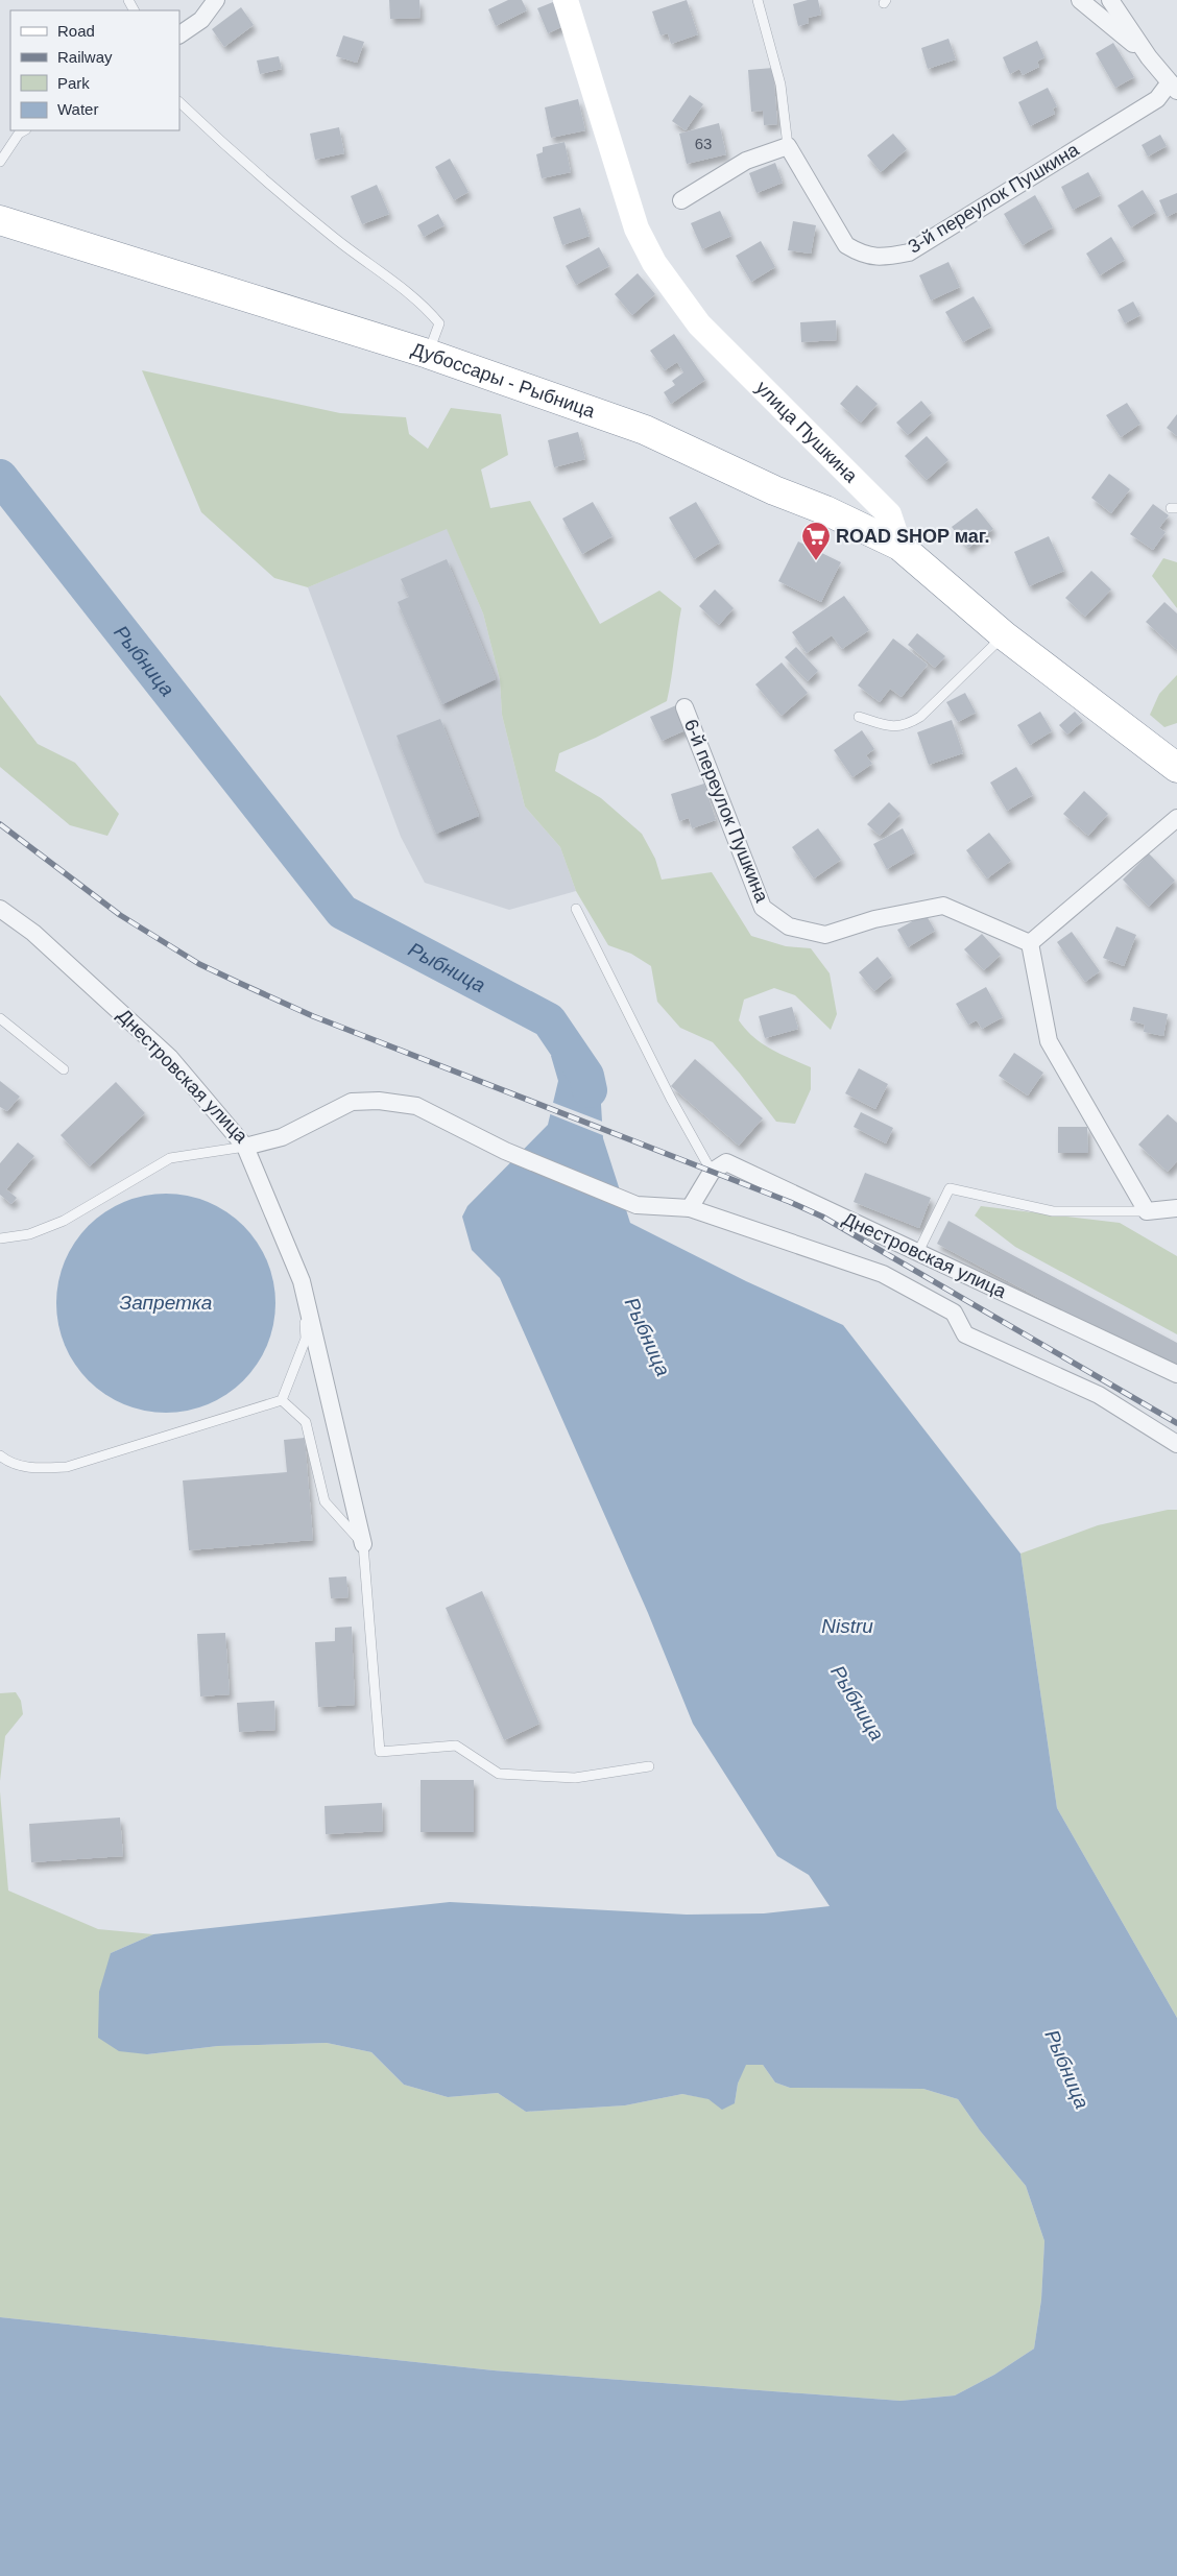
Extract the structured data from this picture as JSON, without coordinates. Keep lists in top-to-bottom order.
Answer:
{
  "streets": {
    "highway": ["Дубоссары - Рыбница"],
    "street": [
      "3-й переулок Пушкина",
      "улица Пушкина",
      "6-й переулок Пушкина",
      "Днестровская улица"
    ]
  },
  "crossings": [
    ["Дубоссары - Рыбница", "улица Пушкина"]
  ],
  "water": ["Рыбница", "Запретка", "Nistru"],
  "places": {
    "supermarket": ["ROAD SHOP маг."]
  },
  "house_numbers": ["63"],
  "legend": [
    "Road",
    "Railway",
    "Park",
    "Water"
  ]
}
